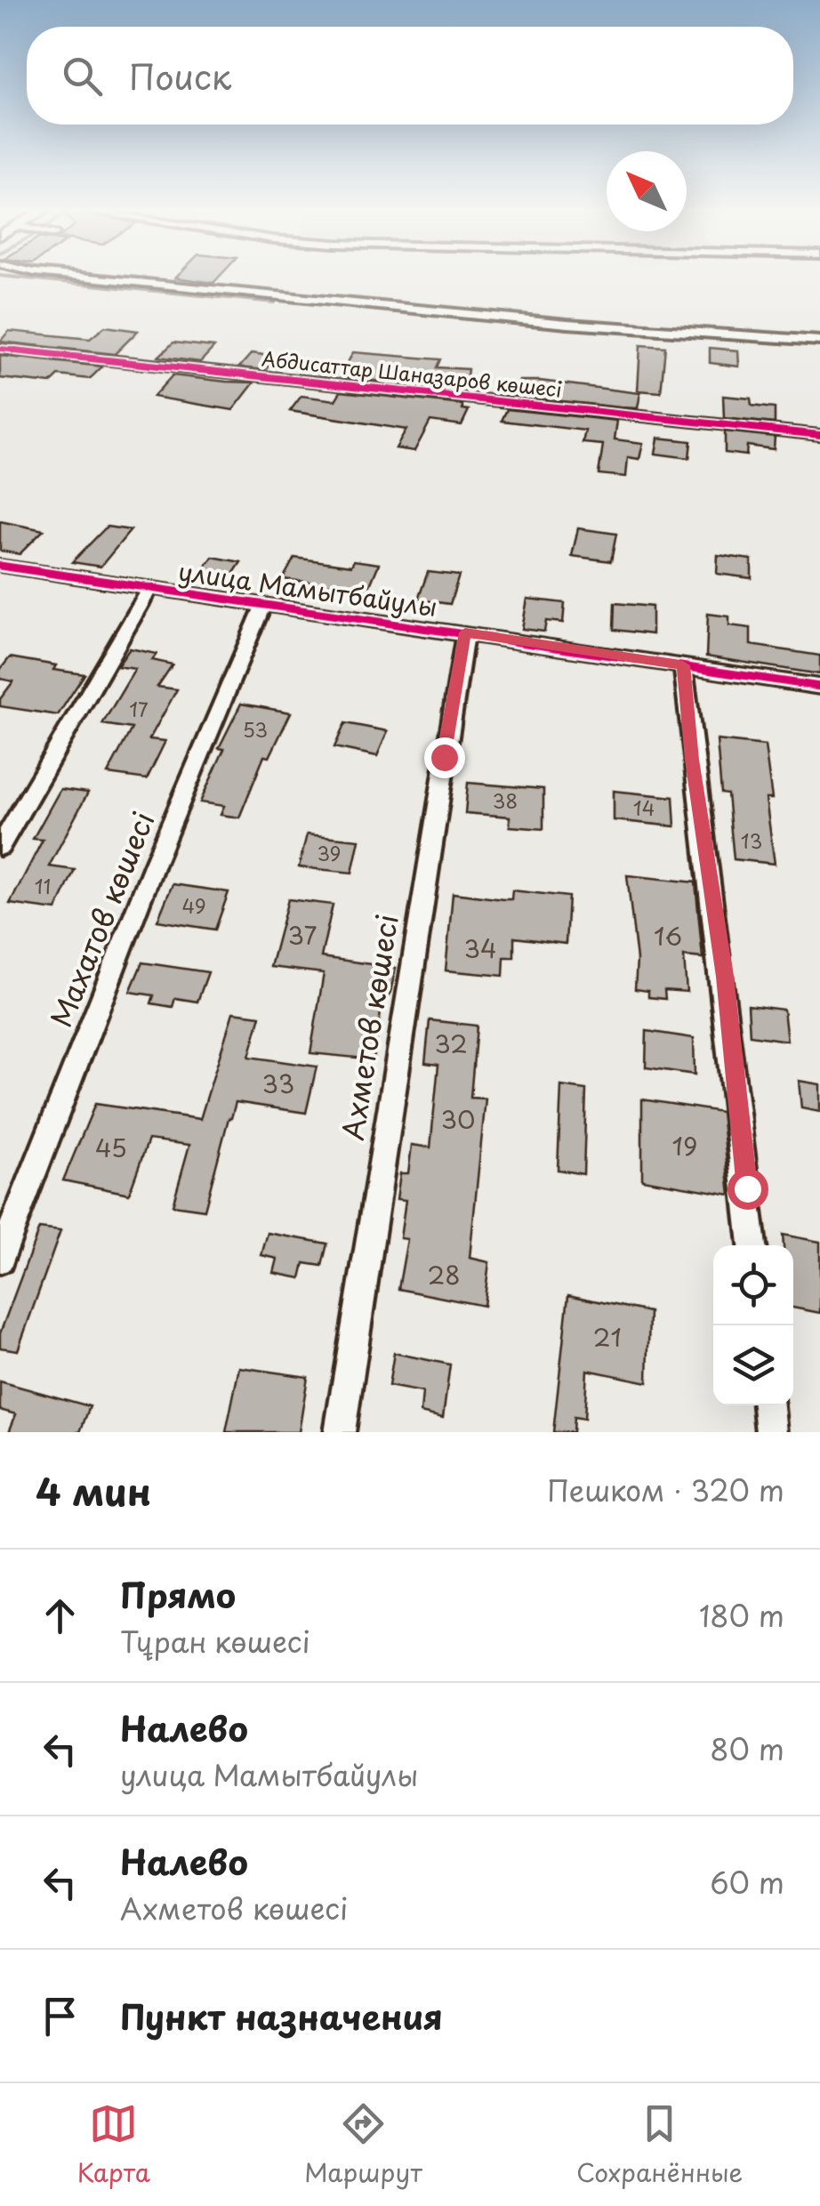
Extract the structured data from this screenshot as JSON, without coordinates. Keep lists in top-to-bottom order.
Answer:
{
  "streets": {
    "street": [
      "Абдисаттар Шаназаров көшесі",
      "улица Мамытбайулы",
      "Махатов көшесі",
      "Ахметов көшесі"
    ]
  },
  "crossings": [
    ["улица Мамытбайулы", "Махатов көшесі"],
    ["улица Мамытбайулы", "Ахметов көшесі"]
  ],
  "house_numbers": [
    "17",
    "53",
    "38",
    "14",
    "13",
    "39",
    "11",
    "49",
    "37",
    "16",
    "34",
    "32",
    "33",
    "30",
    "19",
    "45",
    "28",
    "21"
  ],
  "north": "top left",
  "page": {
    "search": "Поиск",
    "heading": ["4 мин", "Пешком · 320 m"],
    "list": [
      ["Прямо", "Тұран көшесі", "180 m"],
      ["Налево", "улица Мамытбайулы", "80 m"],
      ["Налево", "Ахметов көшесі", "60 m"],
      "Пункт назначения"
    ],
    "nav": ["Карта", "Маршрут", "Сохранённые"]
  }
}
